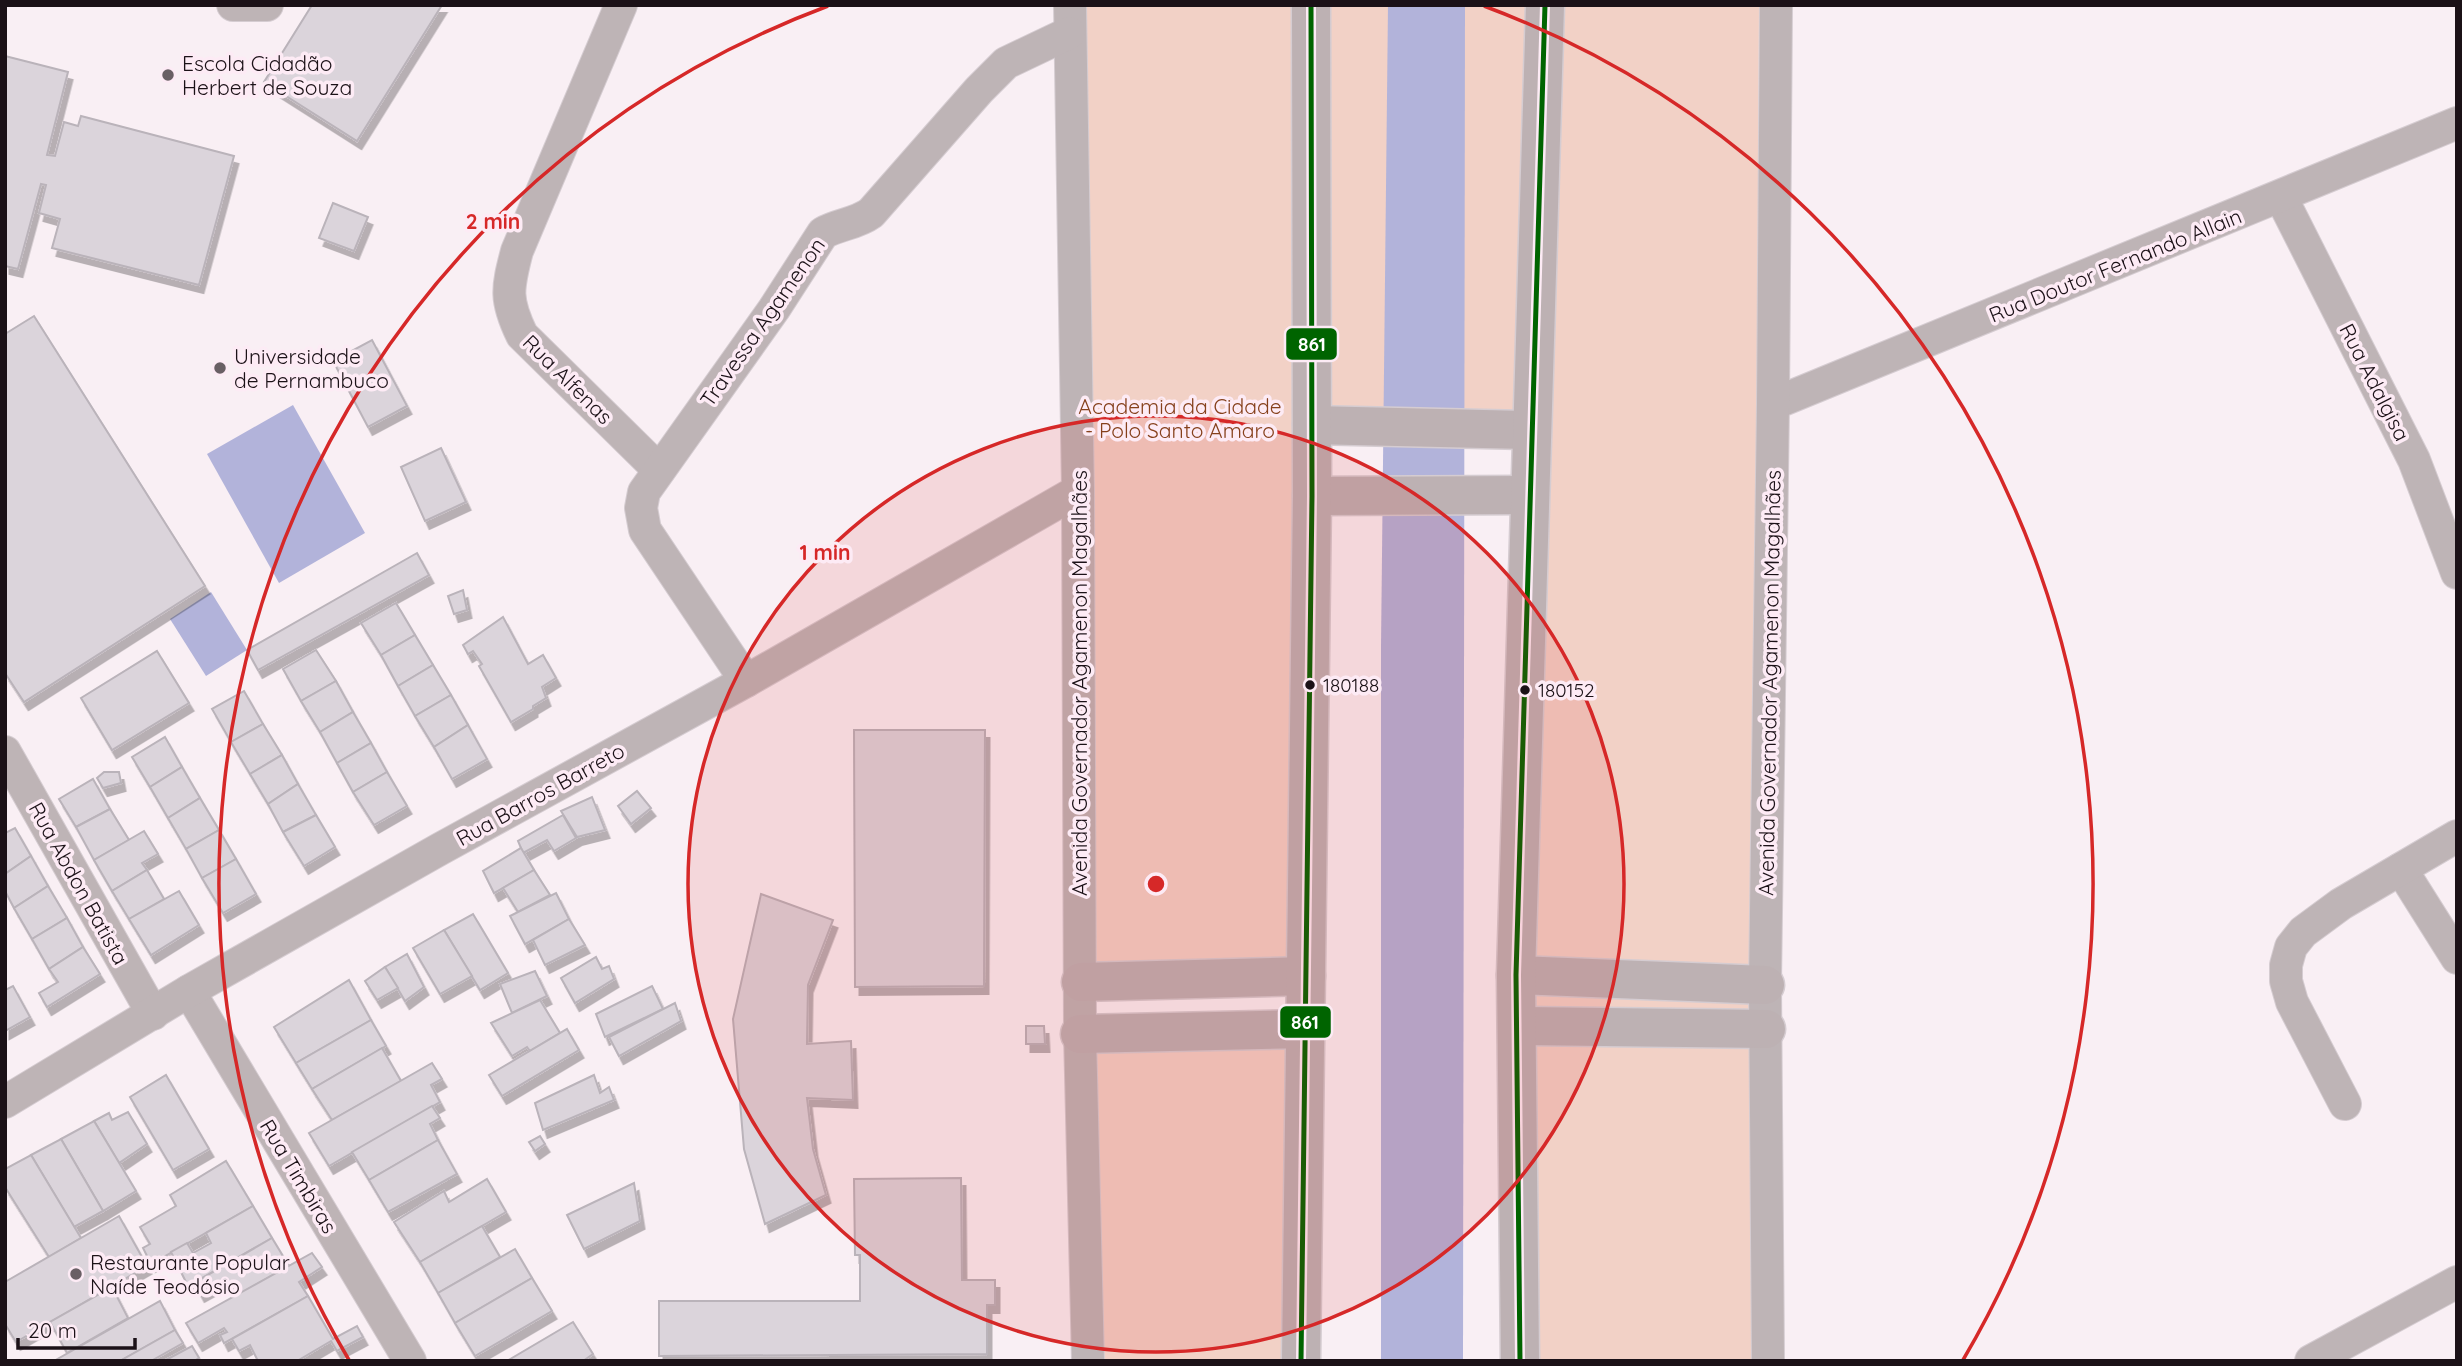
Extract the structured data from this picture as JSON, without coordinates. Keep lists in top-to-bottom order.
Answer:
{
  "streets": {
    "street": [
      "Rua Doutor Fernando Allain",
      "Travessa Agamenon",
      "Rua Alfenas",
      "Rua Adalgisa",
      "Avenida Governador Agamenon Magalhães",
      "Rua Barros Barreto",
      "Rua Abdon Batista",
      "Rua Timbiras"
    ]
  },
  "crossings": [
    ["Rua Doutor Fernando Allain", "Rua Adalgisa"],
    ["Rua Doutor Fernando Allain", "Avenida Governador Agamenon Magalhães"],
    ["Travessa Agamenon", "Rua Alfenas"],
    ["Travessa Agamenon", "Avenida Governador Agamenon Magalhães"],
    ["Avenida Governador Agamenon Magalhães", "Rua Barros Barreto"],
    ["Rua Barros Barreto", "Rua Abdon Batista"],
    ["Rua Barros Barreto", "Rua Timbiras"]
  ],
  "parks": ["Academia da Cidade - Polo Santo Amaro"],
  "places": [
    "Escola Cidadão Herbert de Souza",
    "Universidade de Pernambuco",
    "180188",
    "180152",
    "Restaurante Popular Naíde Teodósio"
  ],
  "lines": ["transit line 861"],
  "scale_bar": "20 m",
  "rings": ["2 min", "1 min"]
}
